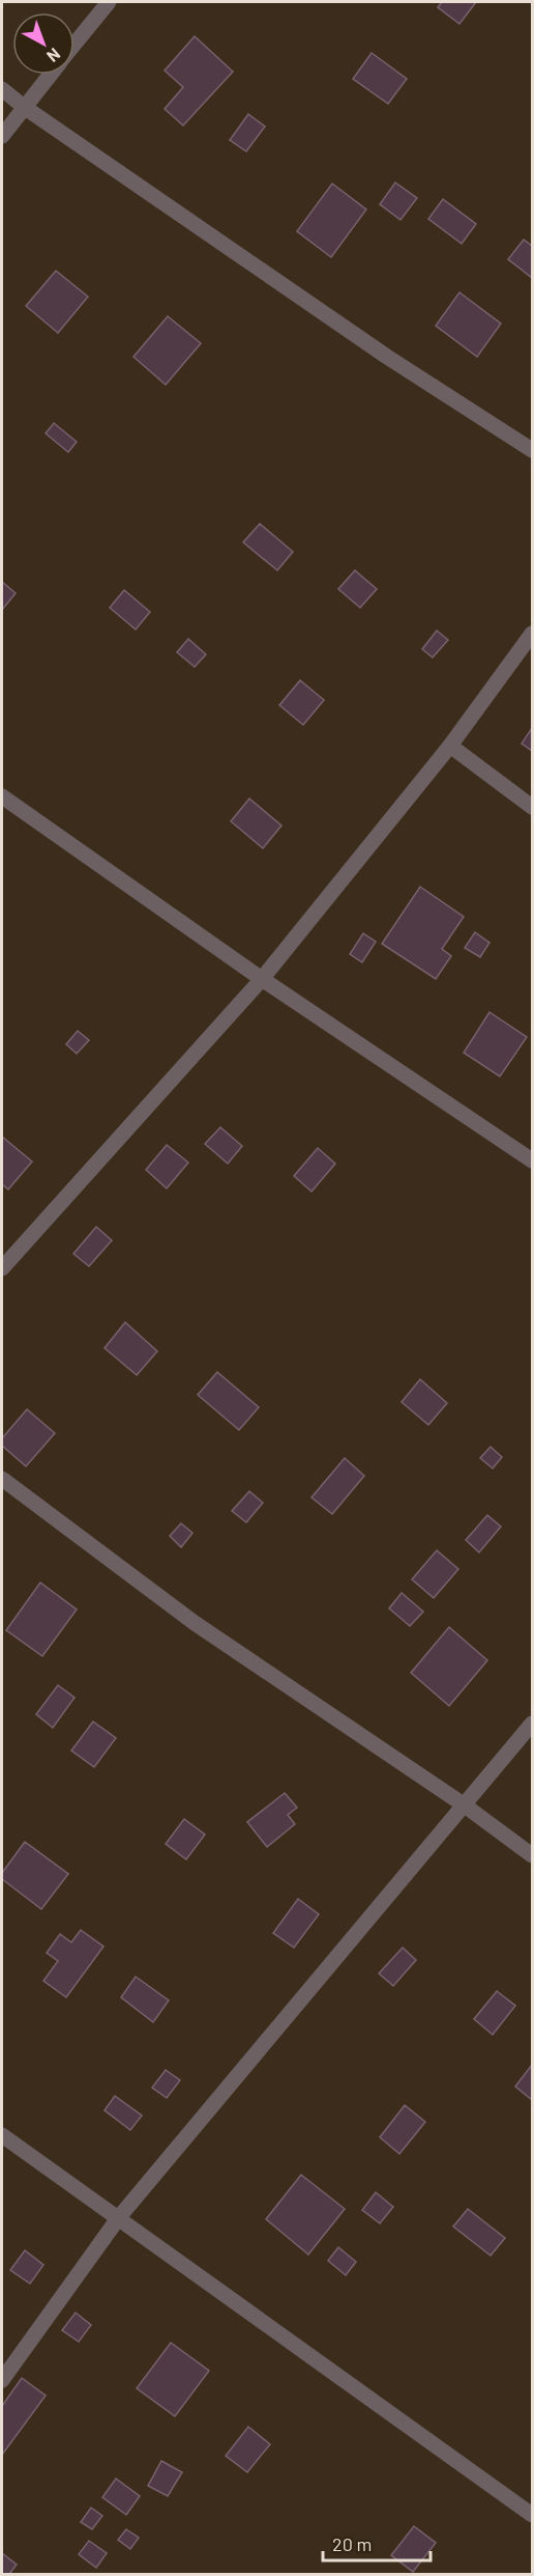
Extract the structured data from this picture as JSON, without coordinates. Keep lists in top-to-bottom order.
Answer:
{
  "scale_bar": "20 m",
  "north": "bottom right"
}
